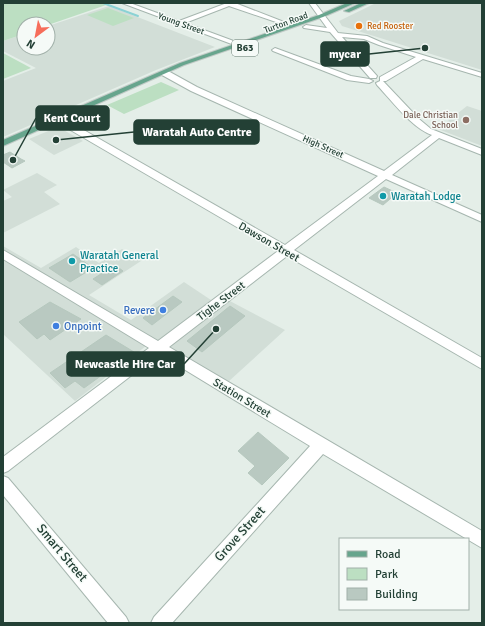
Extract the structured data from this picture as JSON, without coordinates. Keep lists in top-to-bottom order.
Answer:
{
  "streets": {
    "main road": ["Turton Road", "B63"],
    "street": [
      "Young Street",
      "High Street",
      "Dawson Street",
      "Tighe Street",
      "Station Street",
      "Grove Street",
      "Smart Street"
    ]
  },
  "crossings": [
    ["Turton Road", "Young Street"],
    ["Turton Road", "High Street"],
    ["Turton Road", "Dawson Street"],
    ["High Street", "Tighe Street"],
    ["Dawson Street", "Tighe Street"],
    ["Tighe Street", "Station Street"],
    ["Station Street", "Grove Street"]
  ],
  "places": [
    "Red Rooster",
    "mycar",
    "Dale Christian School",
    "Waratah Auto Centre",
    "Kent Court",
    "Waratah Lodge",
    "Waratah General Practice",
    "Revere",
    "Onpoint",
    "Newcastle Hire Car"
  ],
  "legend": ["Road", "Park", "Building"],
  "north": "bottom left"
}
